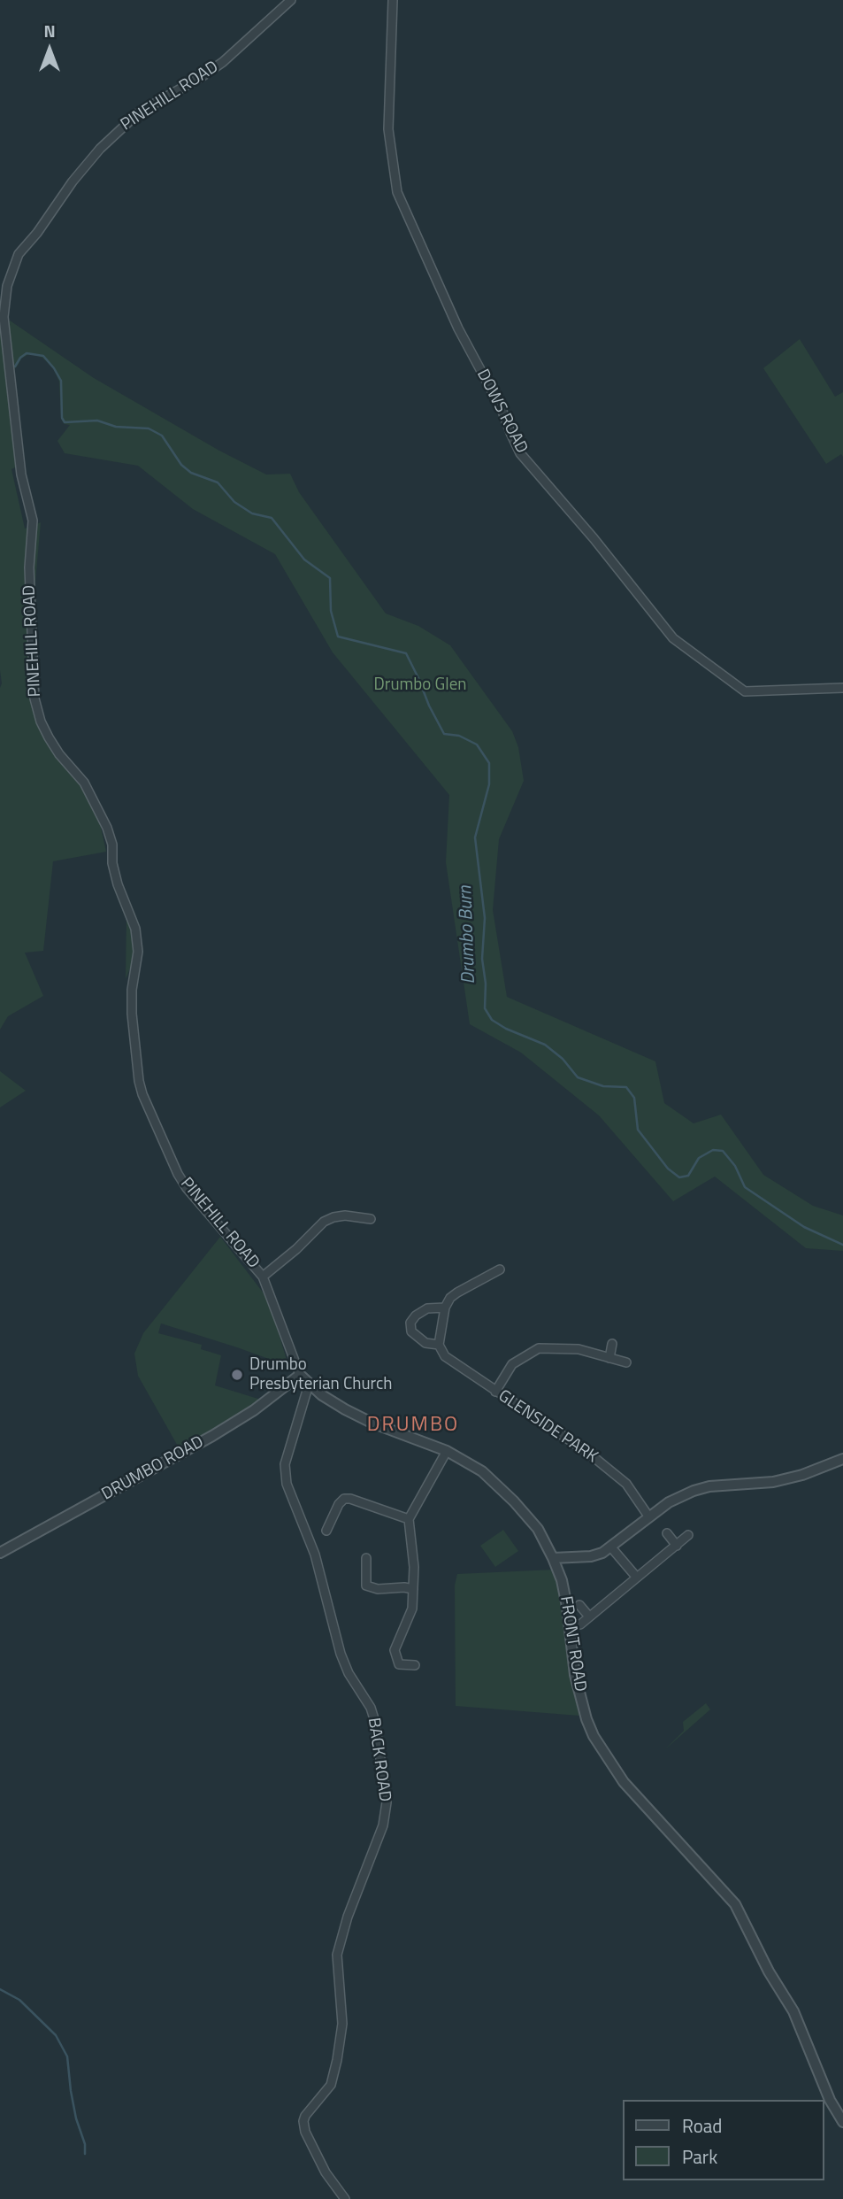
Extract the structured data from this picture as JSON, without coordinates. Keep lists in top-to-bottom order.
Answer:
{
  "streets": {
    "street": [
      "PINEHILL ROAD",
      "DOWS ROAD",
      "GLENSIDE PARK",
      "DRUMBO ROAD",
      "FRONT ROAD",
      "BACK ROAD"
    ]
  },
  "crossings": [
    ["PINEHILL ROAD", "DRUMBO ROAD"],
    ["PINEHILL ROAD", "FRONT ROAD"],
    ["DRUMBO ROAD", "FRONT ROAD"],
    ["FRONT ROAD", "BACK ROAD"]
  ],
  "districts": ["DRUMBO"],
  "water": ["Drumbo Burn"],
  "parks": ["Drumbo Glen"],
  "places": ["Drumbo Presbyterian Church"],
  "legend": ["Road", "Park"],
  "north": "top"
}
